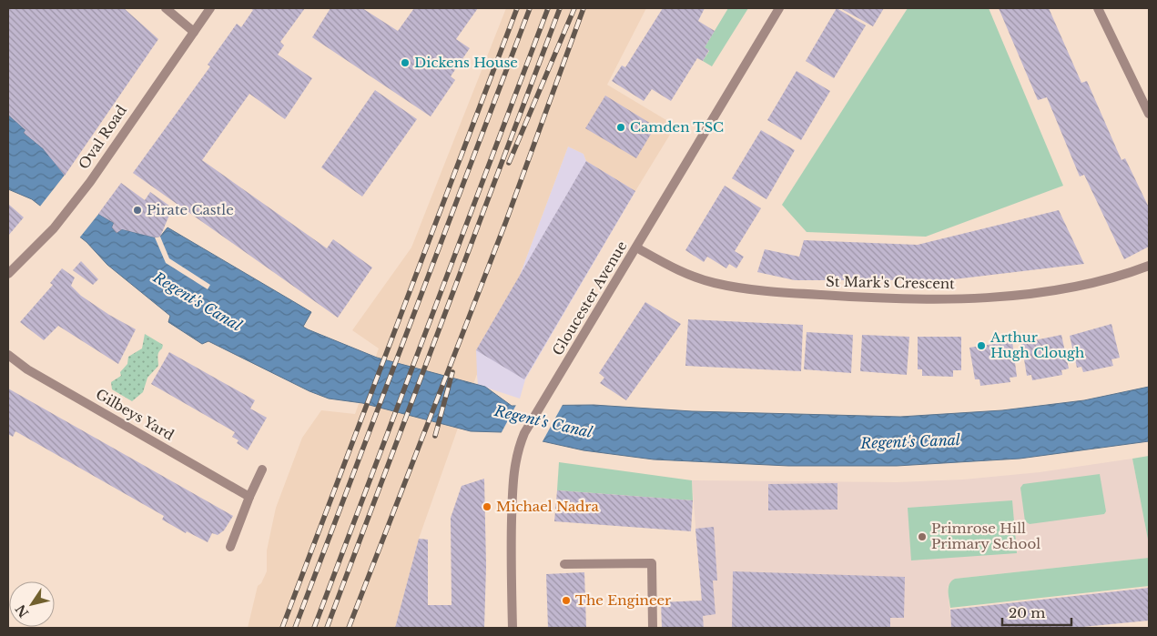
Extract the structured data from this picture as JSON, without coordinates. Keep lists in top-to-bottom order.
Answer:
{
  "streets": {
    "street": [
      "Oval Road",
      "St Mark's Crescent",
      "Gloucester Avenue",
      "Gilbeys Yard"
    ]
  },
  "crossings": [
    ["St Mark's Crescent", "Gloucester Avenue"]
  ],
  "water": ["Regent's Canal"],
  "places": [
    "Dickens House",
    "Camden TSC",
    "Pirate Castle",
    "Arthur Hugh Clough",
    "Michael Nadra",
    "Primrose Hill Primary School",
    "The Engineer"
  ],
  "scale_bar": "20 m",
  "north": "bottom left"
}
